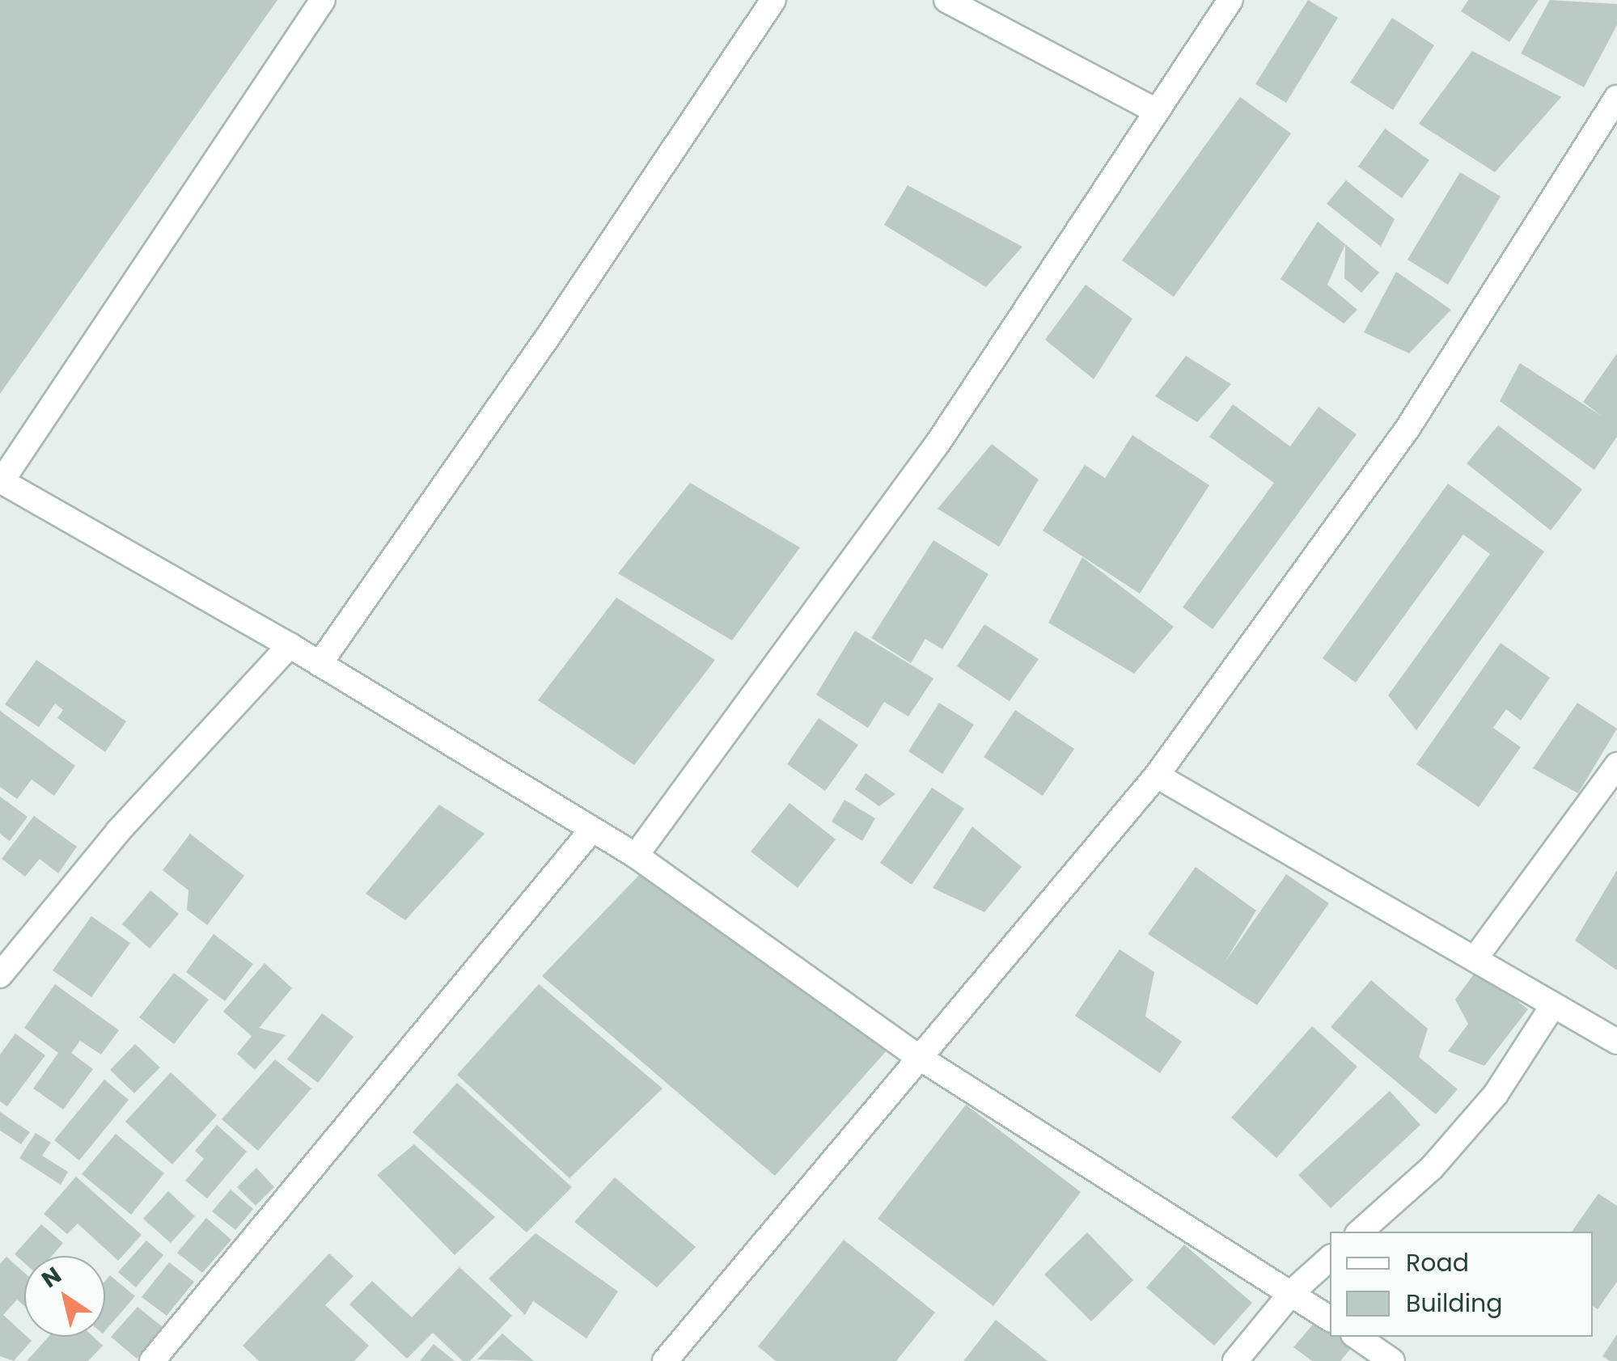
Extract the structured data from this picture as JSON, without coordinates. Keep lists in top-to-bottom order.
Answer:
{
  "legend": ["Road", "Building"],
  "north": "top left"
}
